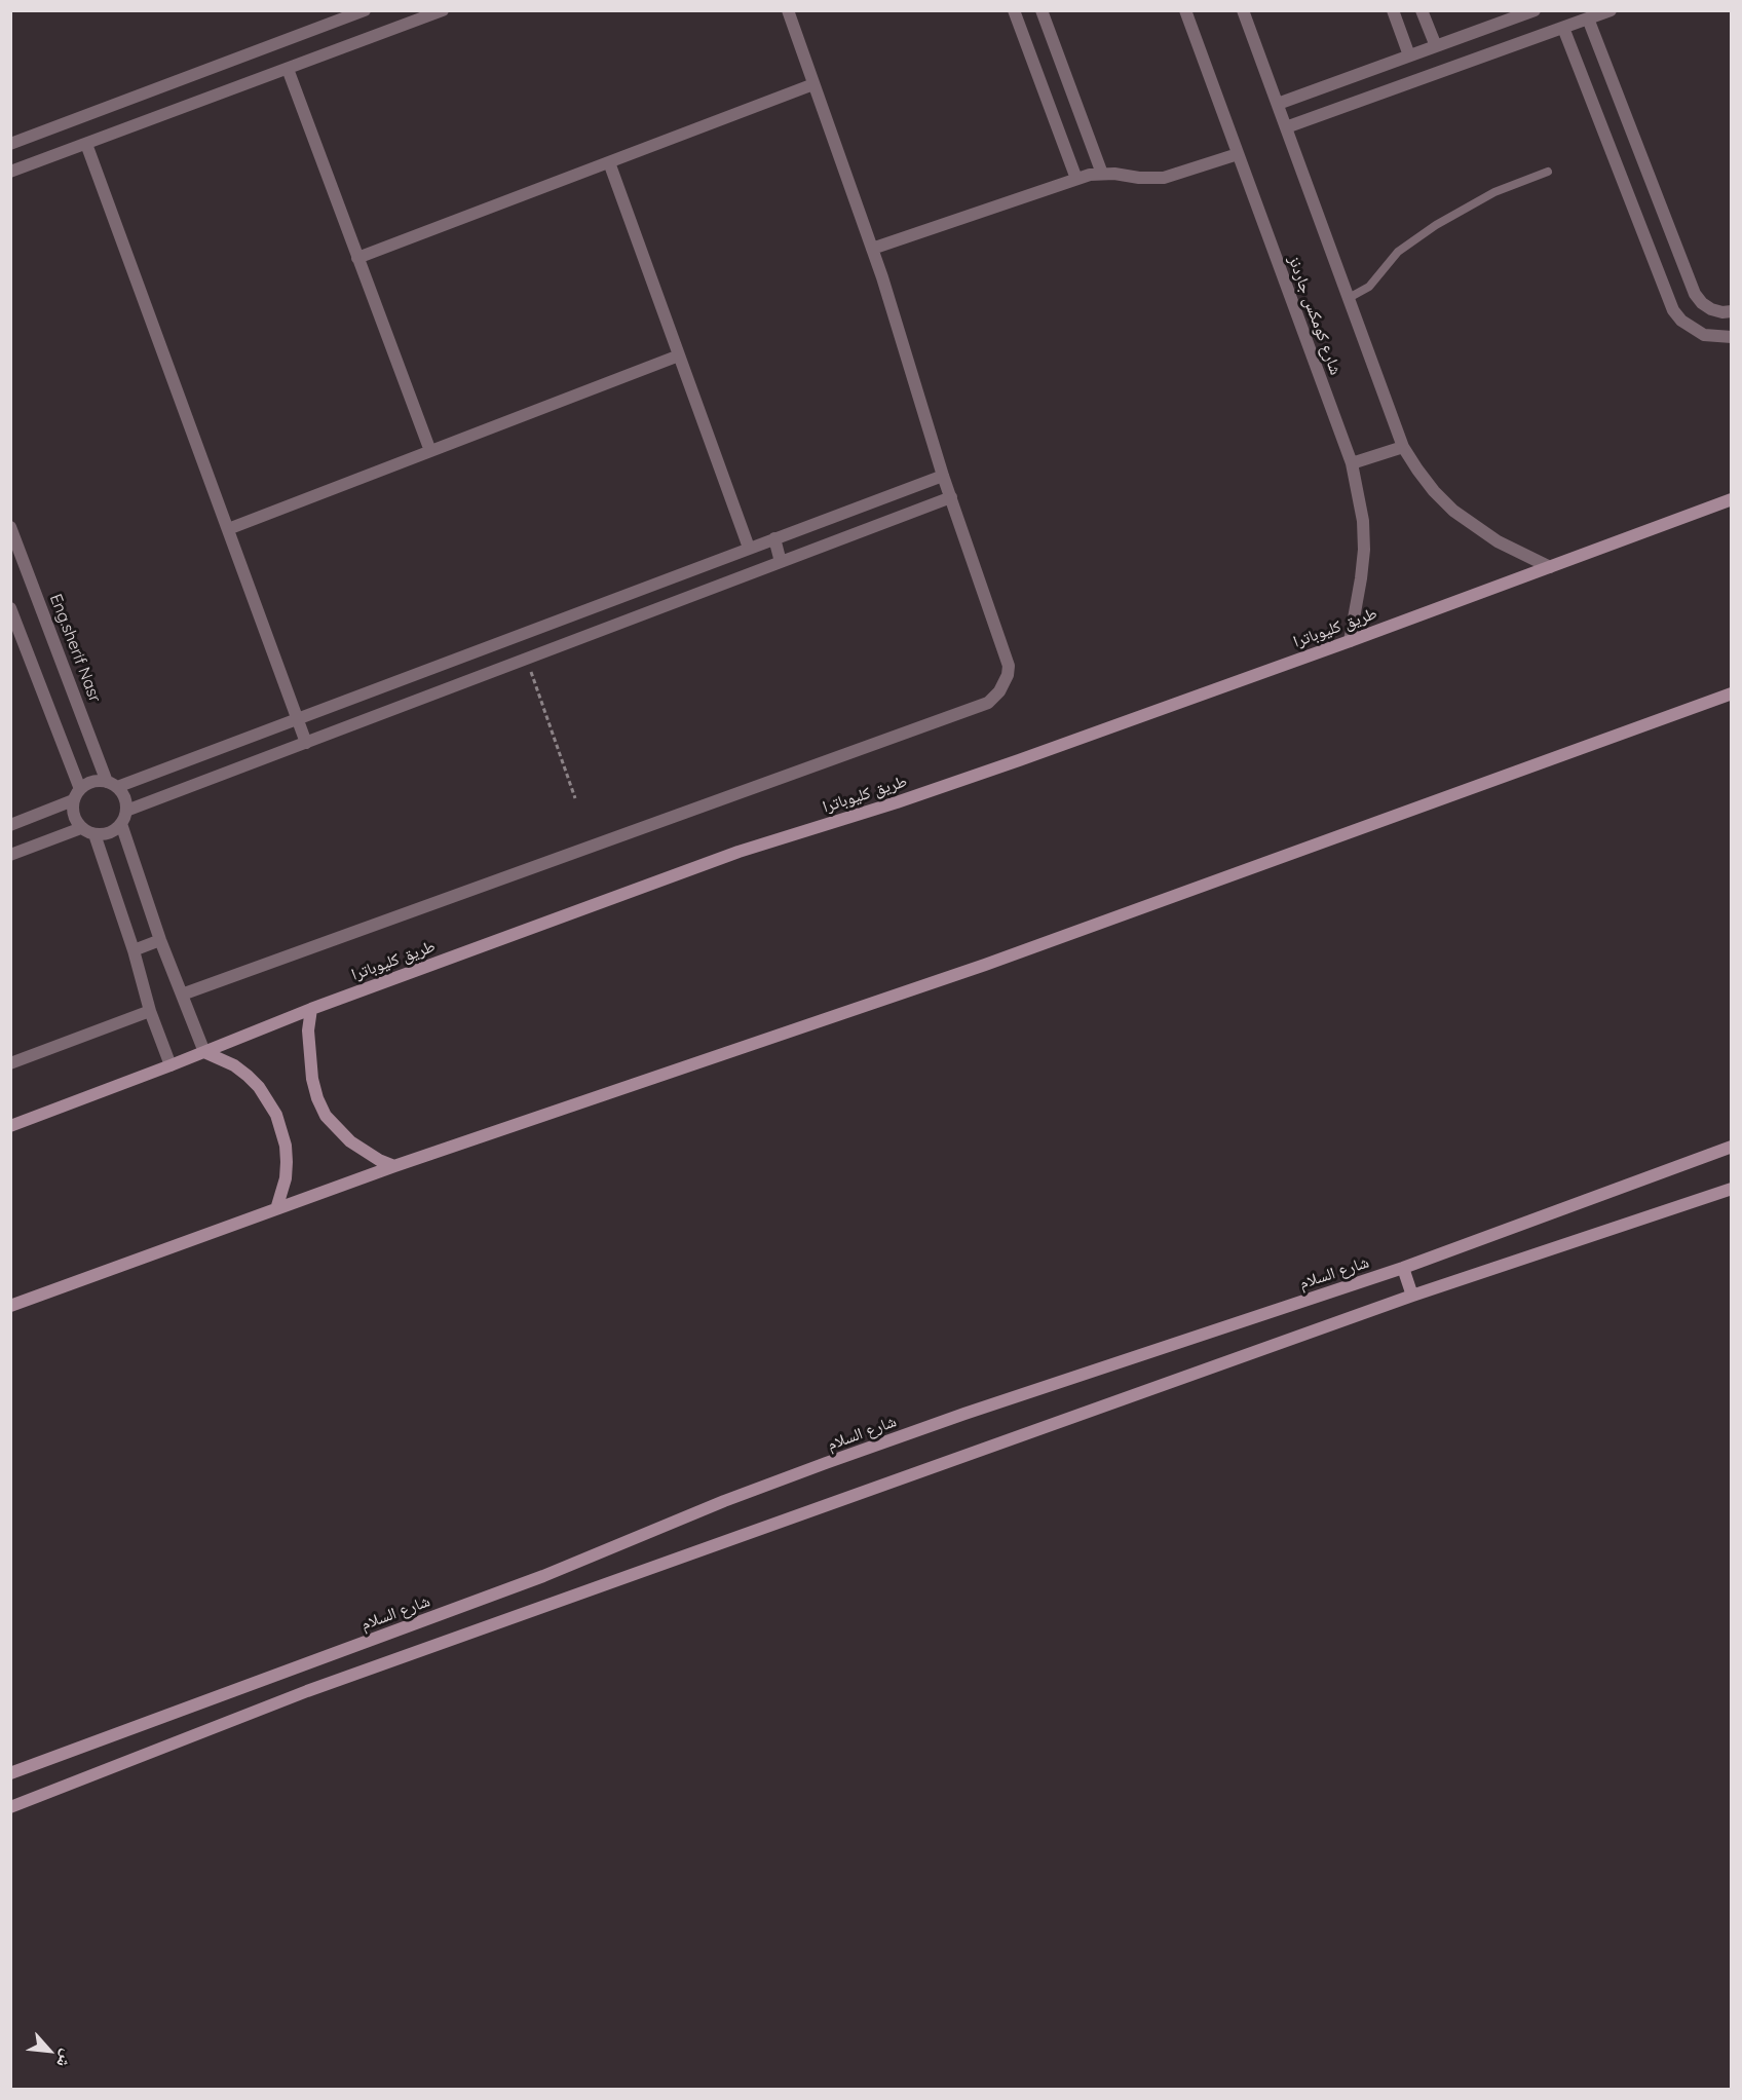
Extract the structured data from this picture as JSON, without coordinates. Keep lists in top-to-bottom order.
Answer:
{
  "streets": {
    "main road": ["طريق كليوباترا", "شارع السلام"],
    "street": ["شارع كومكس جاردنز", "Eng.sherif Nasr"]
  },
  "crossings": [
    ["شارع كومكس جاردنز", "طريق كليوباترا"]
  ],
  "north": "bottom right"
}
